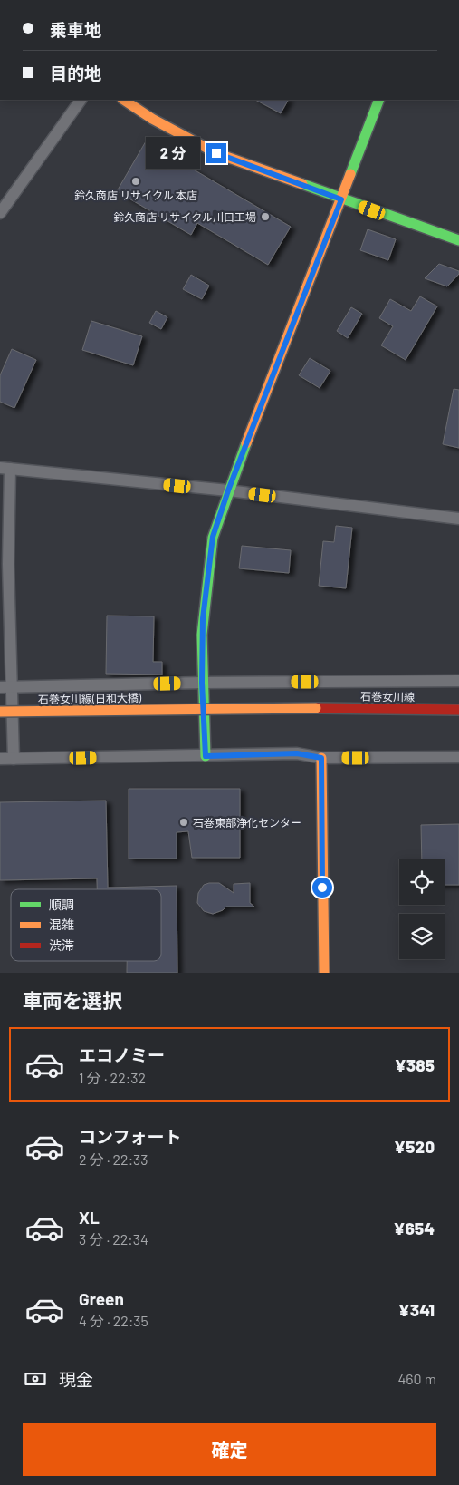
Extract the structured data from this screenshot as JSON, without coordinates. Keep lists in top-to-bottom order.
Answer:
{
  "streets": {
    "street": ["石巻女川線", "石巻女川線(日和大橋)"]
  },
  "crossings": [
    ["石巻女川線", "石巻女川線(日和大橋)"]
  ],
  "places": ["鈴久商店 リサイクル 本店", "鈴久商店 リサイクル川口工場", "石巻東部浄化センター"],
  "legend": ["順調", "混雑", "渋滞"],
  "page": {
    "banner": ["乗車地", "目的地"],
    "bubble": "2 分",
    "heading": "車両を選択",
    "list": [
      {
        "name": "エコノミー",
        "note": "1 分 · 22:32",
        "value": "¥385"
      },
      {
        "name": "コンフォート",
        "note": "2 分 · 22:33",
        "value": "¥520"
      },
      {
        "name": "XL",
        "note": "3 分 · 22:34",
        "value": "¥654"
      },
      {
        "name": "Green",
        "note": "4 分 · 22:35",
        "value": "¥341"
      }
    ],
    "pay": ["現金", "460 m"],
    "buttons": "確定"
  }
}
